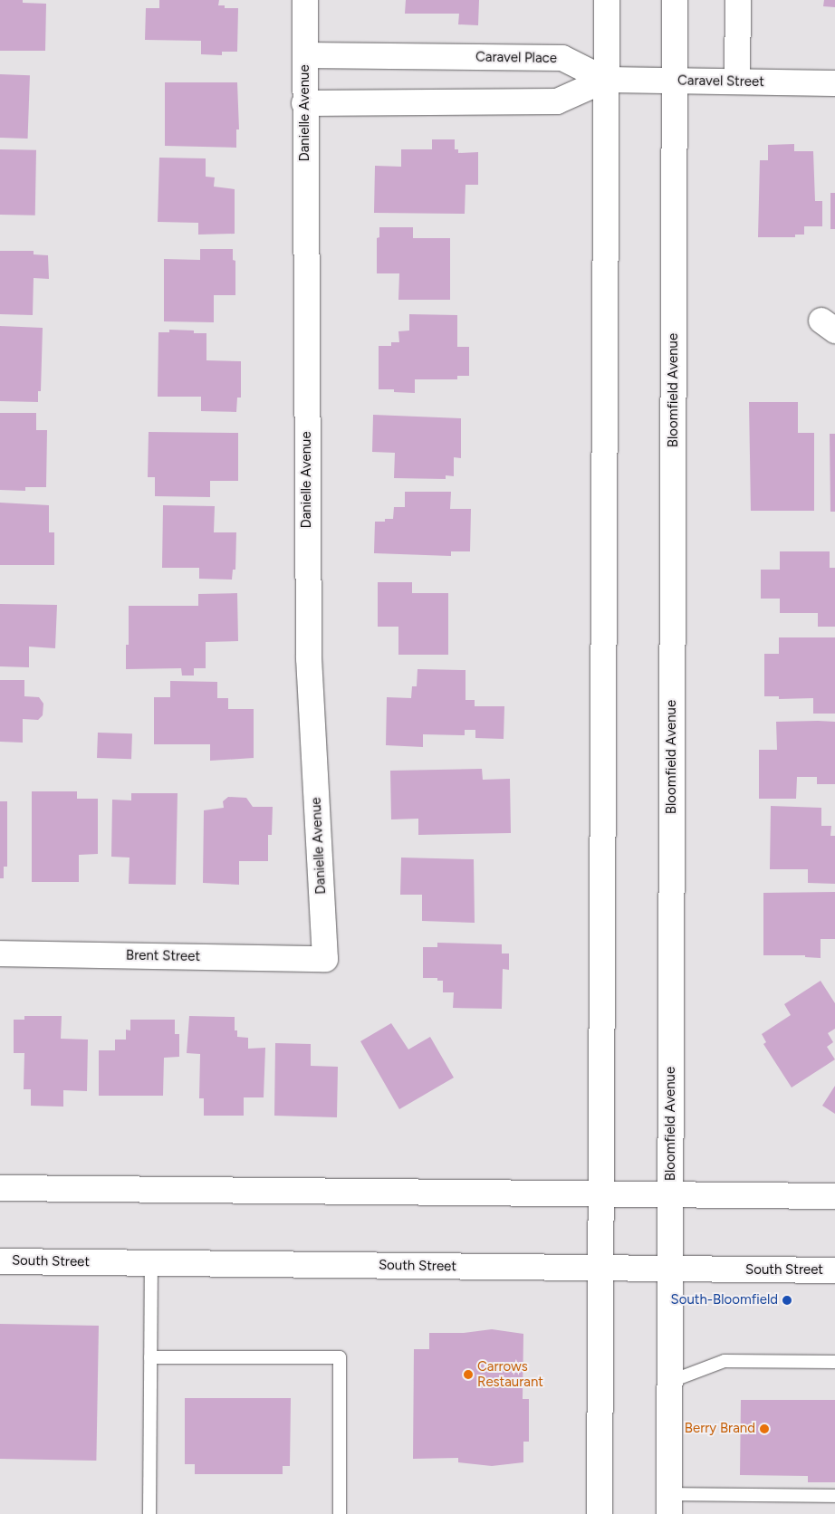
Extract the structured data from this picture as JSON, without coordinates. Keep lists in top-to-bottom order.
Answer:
{
  "streets": {
    "street": [
      "Caravel Place",
      "Caravel Street",
      "Danielle Avenue",
      "Bloomfield Avenue",
      "Brent Street",
      "South Street"
    ]
  },
  "crossings": [
    ["Caravel Place", "Caravel Street"],
    ["Caravel Place", "Danielle Avenue"],
    ["Caravel Street", "Bloomfield Avenue"],
    ["Danielle Avenue", "Brent Street"],
    ["Bloomfield Avenue", "South Street"]
  ],
  "places": ["South-Bloomfield", "Carrows Restaurant", "Berry Brand"]
}
